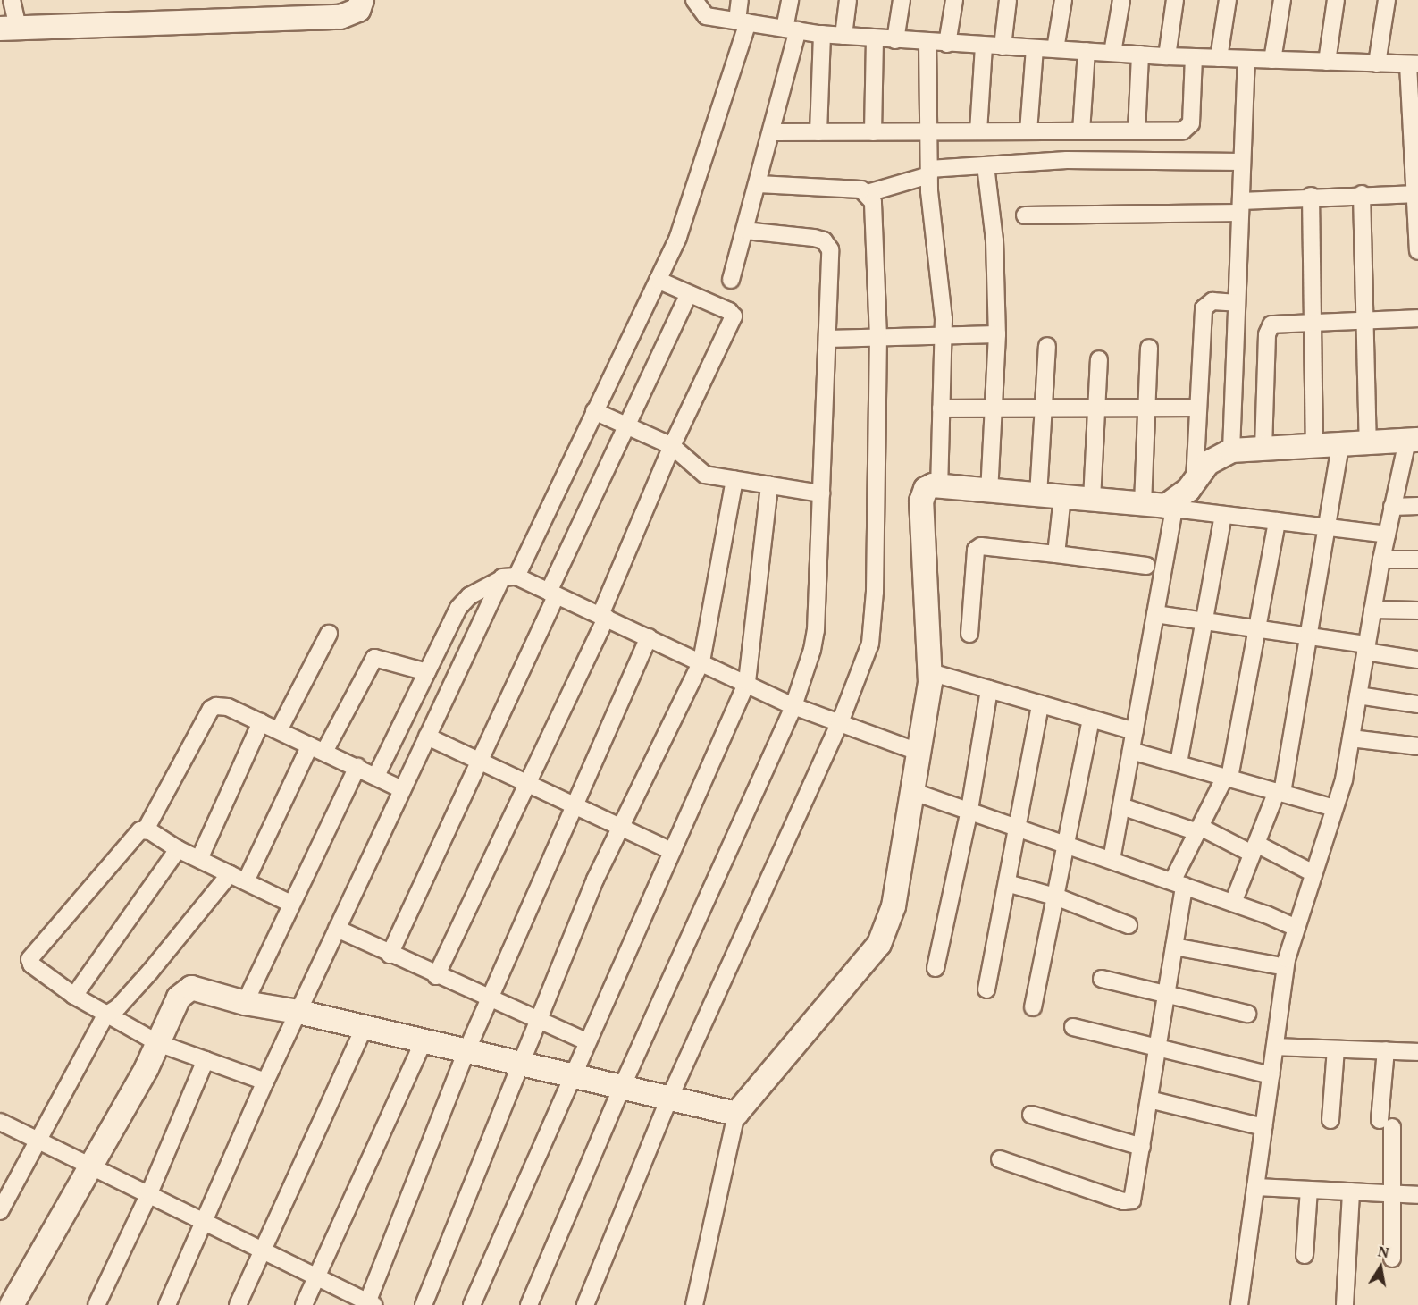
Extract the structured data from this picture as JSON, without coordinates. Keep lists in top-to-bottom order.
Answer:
{
  "north": "top"
}
